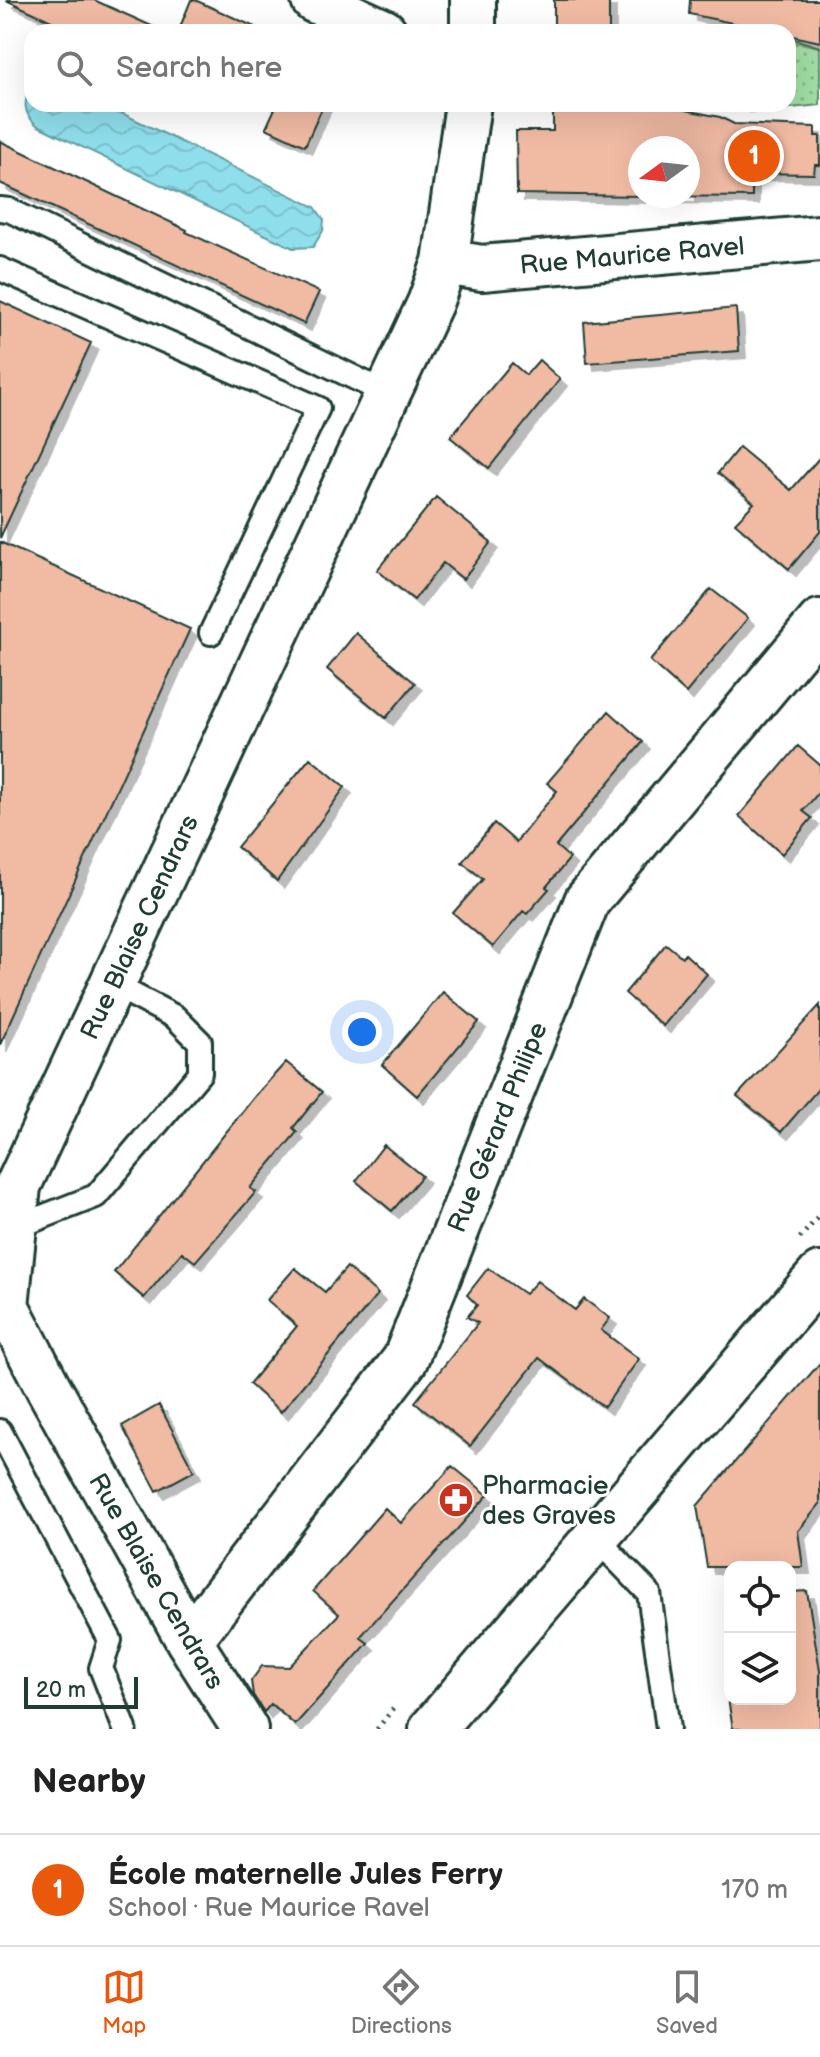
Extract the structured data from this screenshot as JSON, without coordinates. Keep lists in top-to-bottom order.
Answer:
{
  "streets": {
    "street": ["Rue Maurice Ravel", "Rue Blaise Cendrars", "Rue Gérard Philipe"]
  },
  "crossings": [
    ["Rue Maurice Ravel", "Rue Blaise Cendrars"],
    ["Rue Blaise Cendrars", "Rue Gérard Philipe"]
  ],
  "places": {
    "pharmacy": ["Pharmacie des Graves"]
  },
  "scale_bar": "20 m",
  "north": "left",
  "page": {
    "search": "Search here",
    "pins": "1",
    "scale": "20 m",
    "heading": "Nearby",
    "list": [
      {
        "mark": "1",
        "name": "École maternelle Jules Ferry",
        "note": "School · Rue Maurice Ravel",
        "value": "170 m"
      }
    ],
    "nav": ["Map", "Directions", "Saved"]
  }
}
